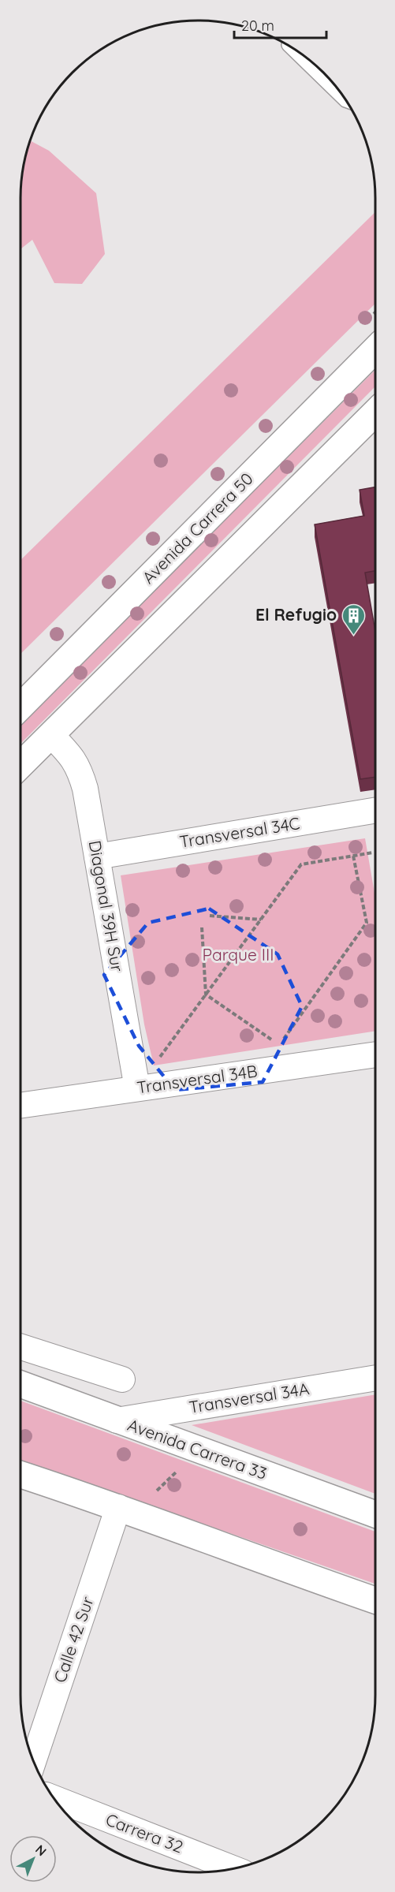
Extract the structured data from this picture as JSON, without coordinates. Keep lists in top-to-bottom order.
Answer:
{
  "streets": {
    "main road": ["Avenida Carrera 50", "Avenida Carrera 33"],
    "street": [
      "Transversal 34C",
      "Diagonal 39H Sur",
      "Transversal 34B",
      "Transversal 34A",
      "Calle 42 Sur",
      "Carrera 32"
    ]
  },
  "crossings": [
    ["Transversal 34C", "Diagonal 39H Sur"],
    ["Diagonal 39H Sur", "Transversal 34B"],
    ["Transversal 34A", "Avenida Carrera 33"]
  ],
  "parks": ["Parque III"],
  "places": {
    "building": ["El Refugio"]
  },
  "scale_bar": "20 m",
  "north": "top right"
}
